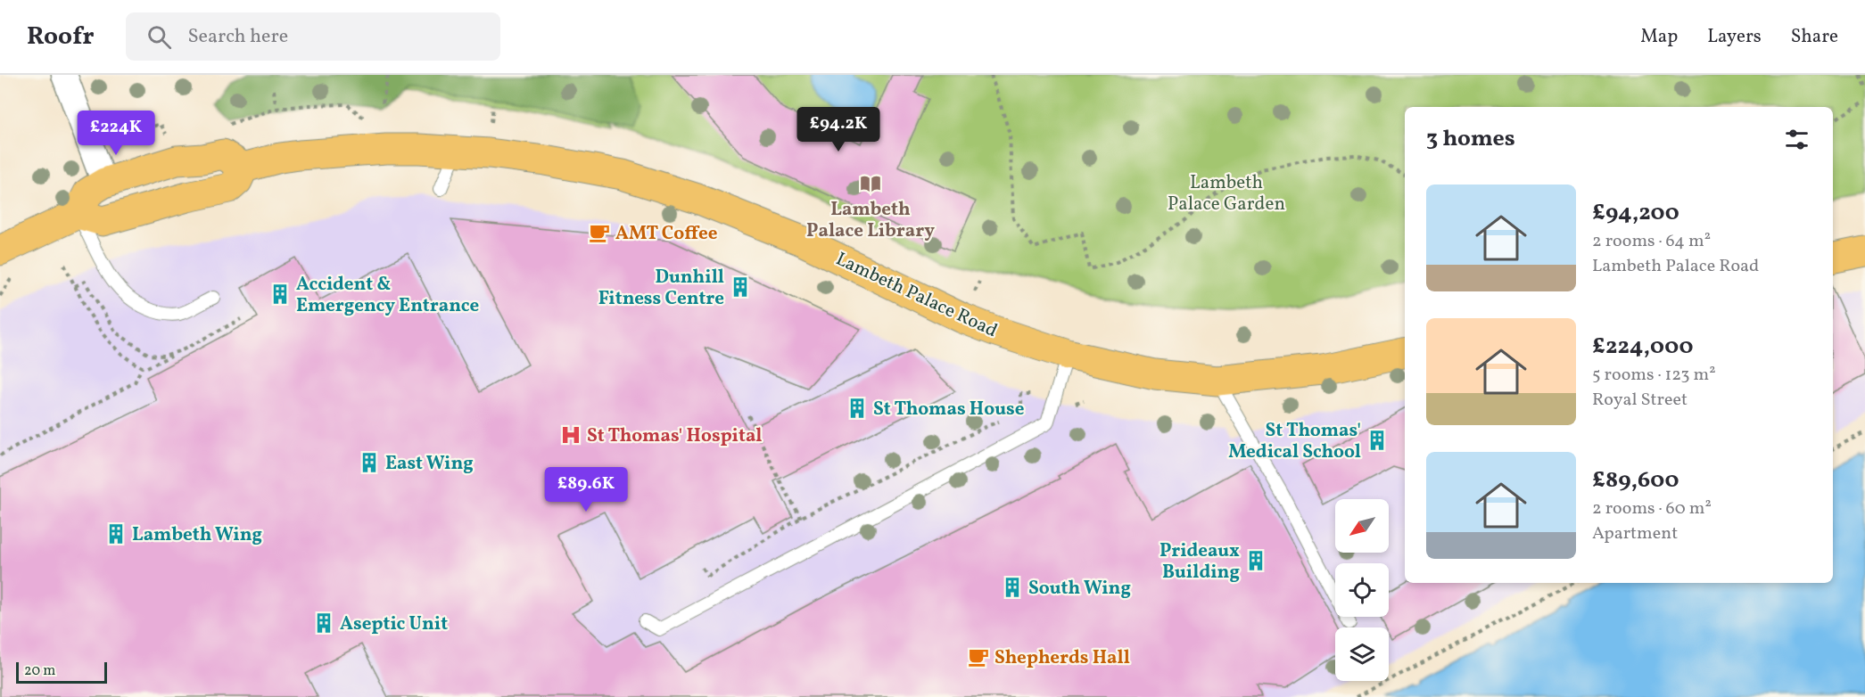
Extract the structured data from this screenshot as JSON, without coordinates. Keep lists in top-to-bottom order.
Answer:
{
  "streets": {
    "main road": ["Lambeth Palace Road"]
  },
  "parks": ["Lambeth Palace Garden"],
  "places": {
    "library": ["Lambeth Palace Library"],
    "cafe": ["AMT Coffee", "Shepherds Hall"],
    "building": [
      "Dunhill Fitness Centre",
      "Accident & Emergency Entrance",
      "St Thomas House",
      "St Thomas' Medical School",
      "East Wing",
      "Lambeth Wing",
      "Prideaux Building",
      "South Wing",
      "Aseptic Unit"
    ],
    "hospital": ["St Thomas' Hospital"]
  },
  "scale_bar": "20 m",
  "north": "bottom left",
  "page": {
    "header": "Roofr",
    "search": "Search here",
    "nav": ["Map", "Layers", "Share"],
    "price": ["£94.2K", "£224K", "£89.6K"],
    "heading": "3 homes",
    "list": [
      {
        "name": "£94,200",
        "note": "2 rooms · 64 m² · Lambeth Palace Road"
      },
      {
        "name": "£224,000",
        "note": "5 rooms · 123 m² · Royal Street"
      },
      {
        "name": "£89,600",
        "note": "2 rooms · 60 m² · Apartment"
      }
    ],
    "scale": "20 m"
  }
}
